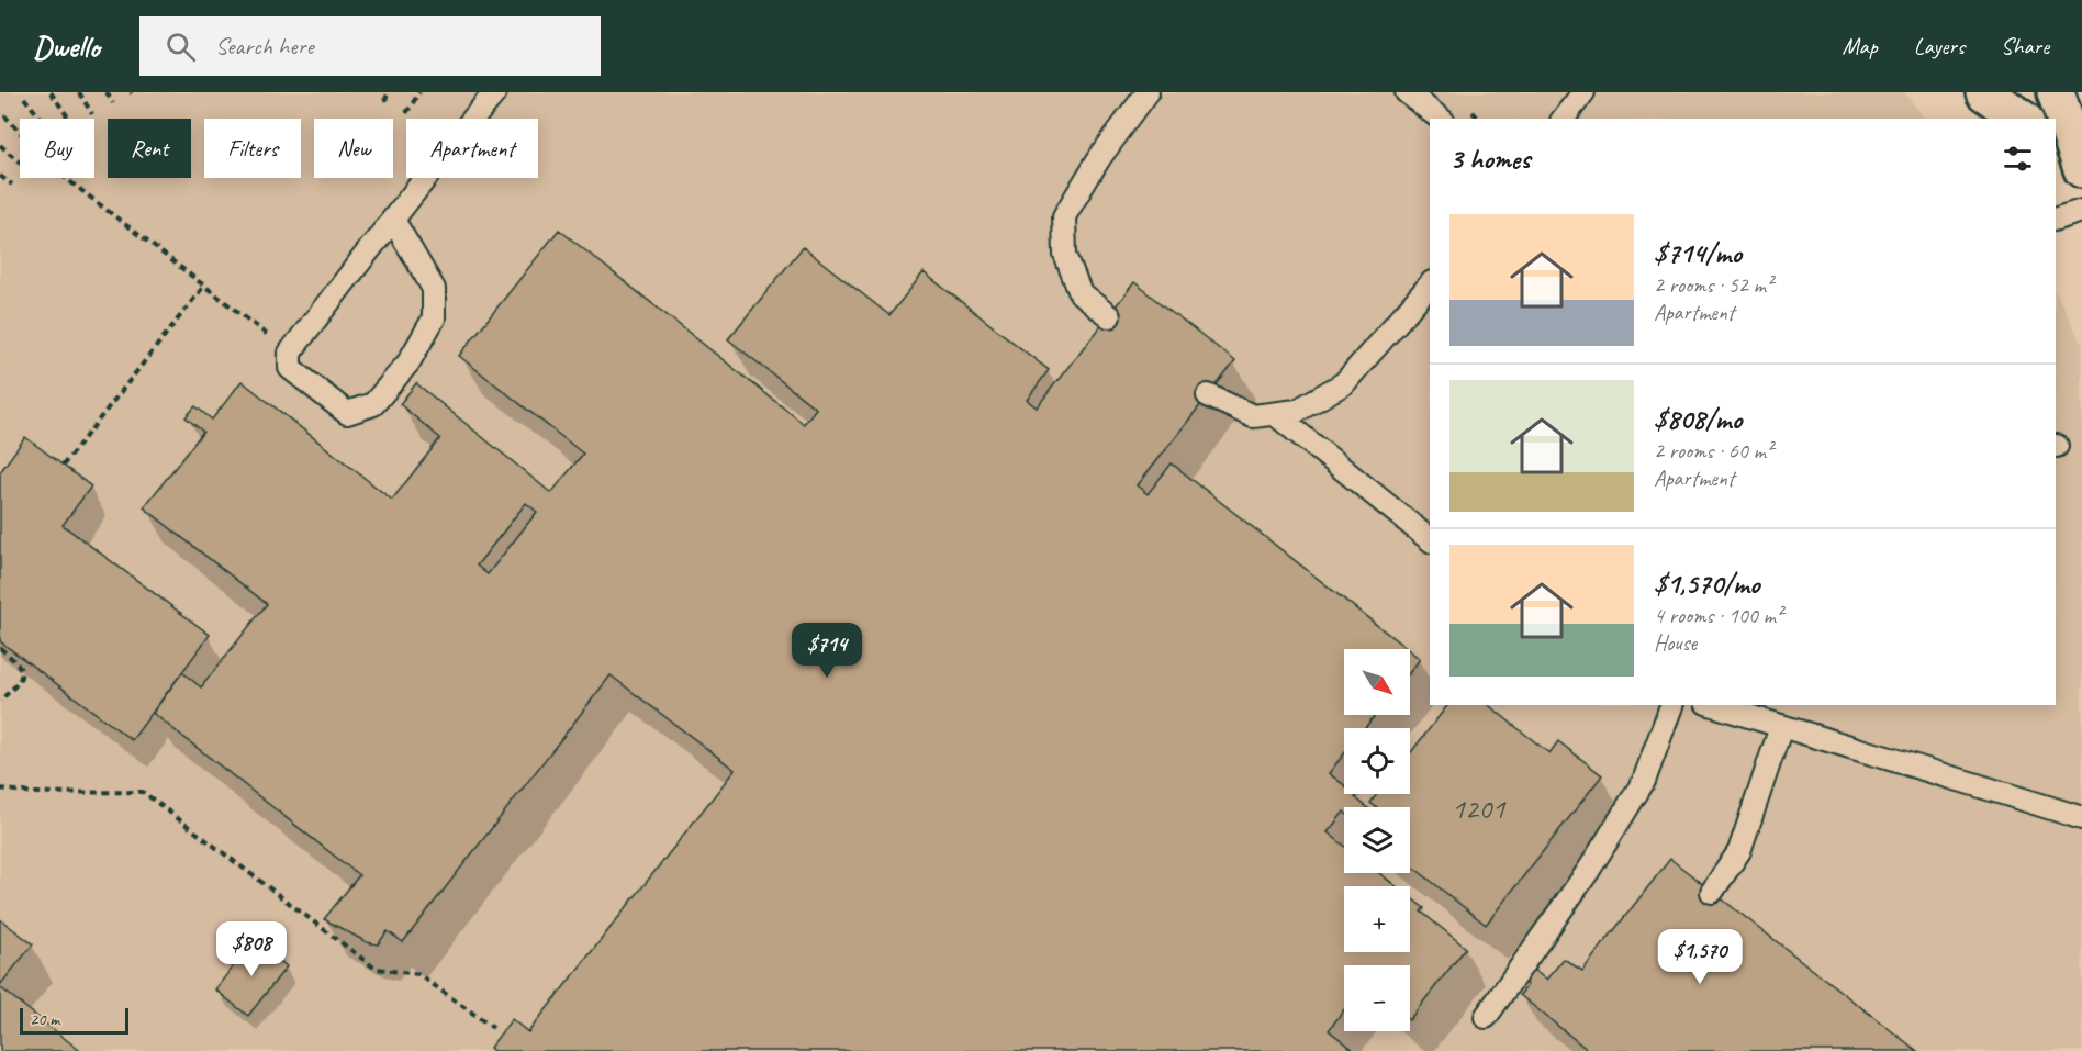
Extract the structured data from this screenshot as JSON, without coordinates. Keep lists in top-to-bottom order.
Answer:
{
  "house_numbers": ["1201"],
  "scale_bar": "20 m",
  "north": "bottom right",
  "page": {
    "header": "Dwello",
    "search": "Search here",
    "nav": ["Map", "Layers", "Share"],
    "chip": [
      "Buy",
      "Rent",
      "Filters",
      "New",
      "Apartment"
    ],
    "heading": "3 homes",
    "list": [
      {
        "name": "$714/mo",
        "note": "2 rooms · 52 m² · Apartment"
      },
      {
        "name": "$808/mo",
        "note": "2 rooms · 60 m² · Apartment"
      },
      {
        "name": "$1,570/mo",
        "note": "4 rooms · 100 m² · House"
      }
    ],
    "price": ["$714", "$808", "$1,570"],
    "map_buttons": ["+", "−"],
    "scale": "20 m"
  }
}
